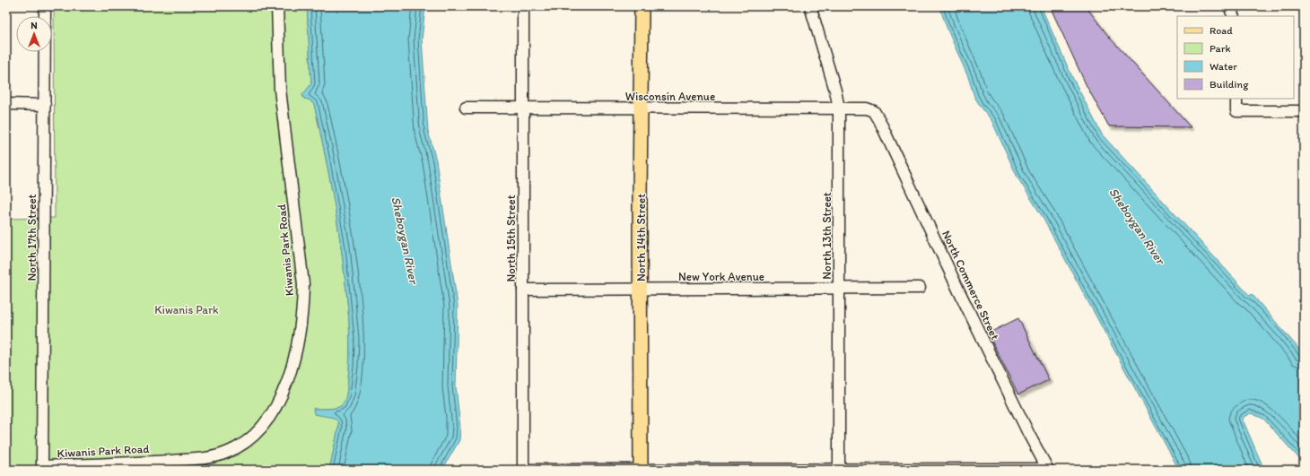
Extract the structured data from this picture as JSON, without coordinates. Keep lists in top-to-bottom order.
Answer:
{
  "streets": {
    "main road": ["North 14th Street"],
    "street": [
      "Wisconsin Avenue",
      "North 13th Street",
      "North 17th Street",
      "North 15th Street",
      "Kiwanis Park Road",
      "New York Avenue",
      "North Commerce Street"
    ]
  },
  "crossings": [
    ["Wisconsin Avenue", "North 13th Street"],
    ["Wisconsin Avenue", "North 14th Street"],
    ["Wisconsin Avenue", "North 15th Street"],
    ["Wisconsin Avenue", "North Commerce Street"],
    ["North 13th Street", "New York Avenue"],
    ["North 17th Street", "Kiwanis Park Road"],
    ["North 14th Street", "New York Avenue"],
    ["North 15th Street", "New York Avenue"]
  ],
  "water": ["Sheboygan River"],
  "parks": ["Kiwanis Park"],
  "legend": [
    "Road",
    "Park",
    "Water",
    "Building"
  ],
  "north": "top"
}
